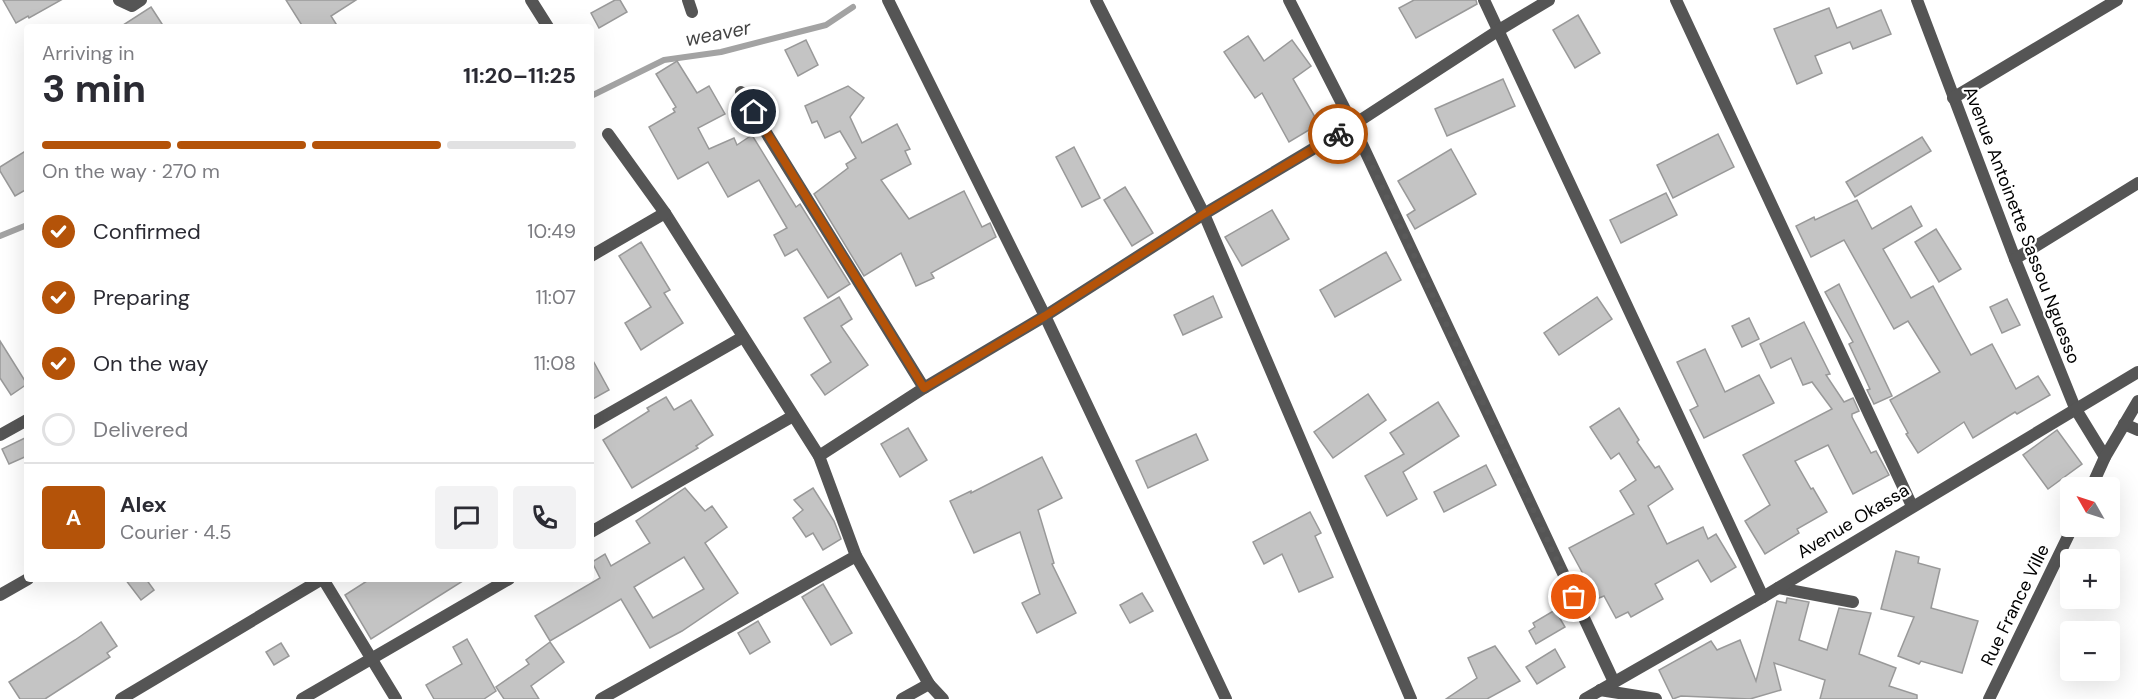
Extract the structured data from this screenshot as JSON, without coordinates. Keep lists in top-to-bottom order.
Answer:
{
  "streets": {
    "street": ["Avenue Antoinette Sassou Nguesso", "Avenue Okassa", "Rue France Ville"]
  },
  "crossings": [
    ["Avenue Antoinette Sassou Nguesso", "Avenue Okassa"]
  ],
  "water": ["weaver"],
  "north": "top left",
  "page": {
    "heading": ["3 min", "Arriving in", "11:20–11:25"],
    "panel": ["Alex", "Courier · 4.5"],
    "bar": "On the way · 270 m",
    "list": [
      ["Confirmed", "10:49"],
      ["Preparing", "11:07"],
      ["On the way", "11:08"],
      "Delivered"
    ],
    "map_buttons": ["+", "−"],
    "round": "A"
  }
}
